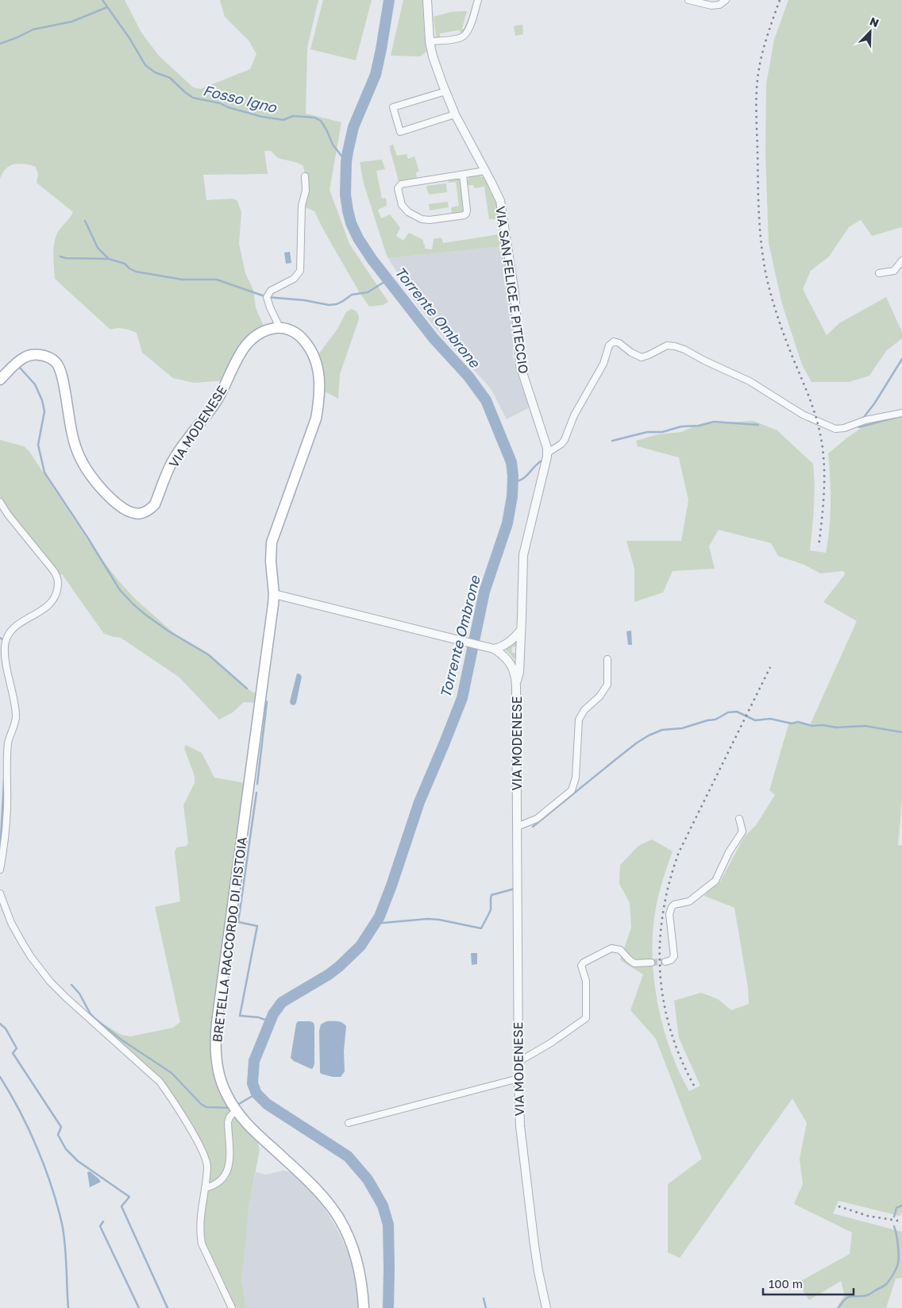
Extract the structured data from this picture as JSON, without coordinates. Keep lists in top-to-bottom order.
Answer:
{
  "streets": {
    "main road": ["VIA MODENESE", "BRETELLA RACCORDO DI PISTOIA"],
    "street": ["VIA SAN FELICE E PITECCIO"]
  },
  "crossings": [
    ["VIA SAN FELICE E PITECCIO", "VIA MODENESE"]
  ],
  "water": ["Fosso Igno", "Torrente Ombrone"],
  "scale_bar": "100 m",
  "north": "top right"
}
